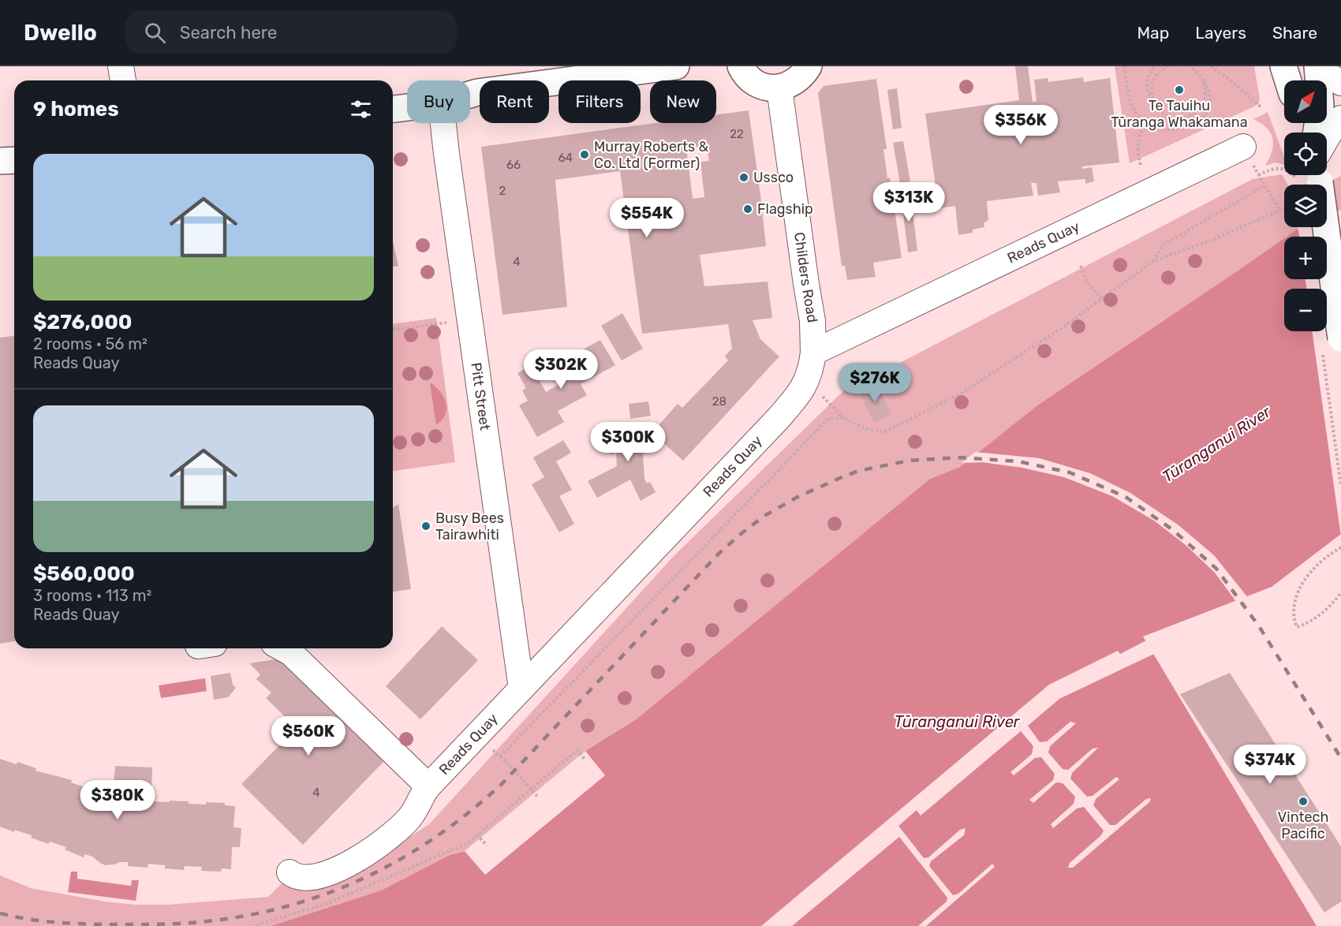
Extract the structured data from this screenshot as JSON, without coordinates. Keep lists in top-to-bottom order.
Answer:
{
  "streets": {
    "street": ["Reads Quay", "Childers Road", "Pitt Street"]
  },
  "crossings": [
    ["Reads Quay", "Childers Road"],
    ["Reads Quay", "Pitt Street"]
  ],
  "water": ["Tūranganui River"],
  "places": [
    "Te Tauihu Tūranga Whakamana",
    "Murray Roberts & Co. Ltd (Former)",
    "Ussco",
    "Flagship",
    "Busy Bees Tairawhiti",
    "Vintech Pacific"
  ],
  "house_numbers": [
    "22",
    "64",
    "66",
    "2",
    "4",
    "28",
    "4"
  ],
  "north": "top right",
  "page": {
    "header": "Dwello",
    "search": "Search here",
    "nav": ["Map", "Layers", "Share"],
    "map_buttons": ["+", "−"],
    "chip": [
      "Buy",
      "Rent",
      "Filters",
      "New"
    ],
    "heading": "9 homes",
    "price": [
      "$356K",
      "$313K",
      "$554K",
      "$302K",
      "$276K",
      "$300K",
      "$560K",
      "$374K",
      "$380K"
    ],
    "list": [
      {
        "name": "$276,000",
        "note": "2 rooms · 56 m² · Reads Quay"
      },
      {
        "name": "$560,000",
        "note": "3 rooms · 113 m² · Reads Quay"
      }
    ]
  }
}
